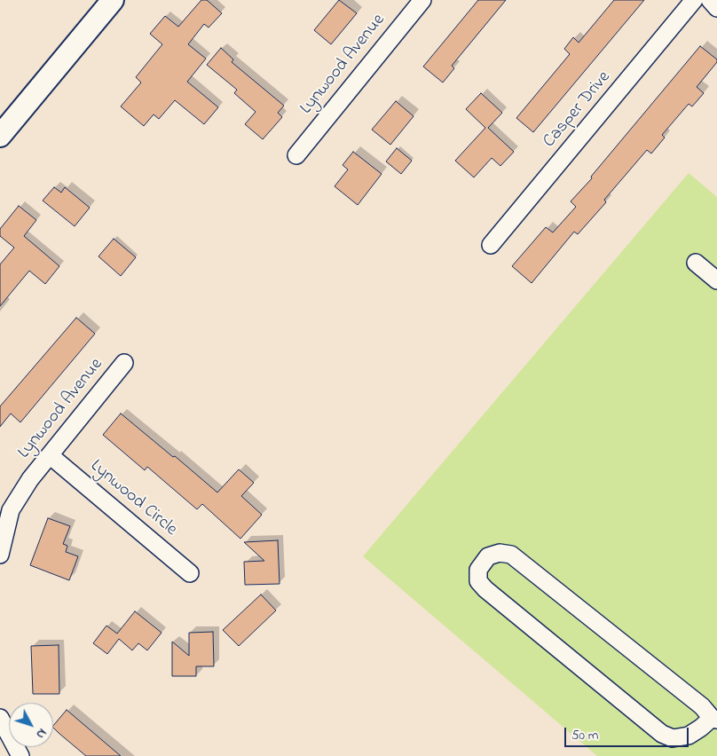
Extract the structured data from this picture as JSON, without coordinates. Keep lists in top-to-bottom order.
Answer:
{
  "streets": {
    "street": ["Lynwood Avenue", "Casper Drive", "Lynwood Circle"]
  },
  "crossings": [
    ["Lynwood Avenue", "Lynwood Circle"]
  ],
  "scale_bar": "50 m",
  "north": "bottom right"
}
